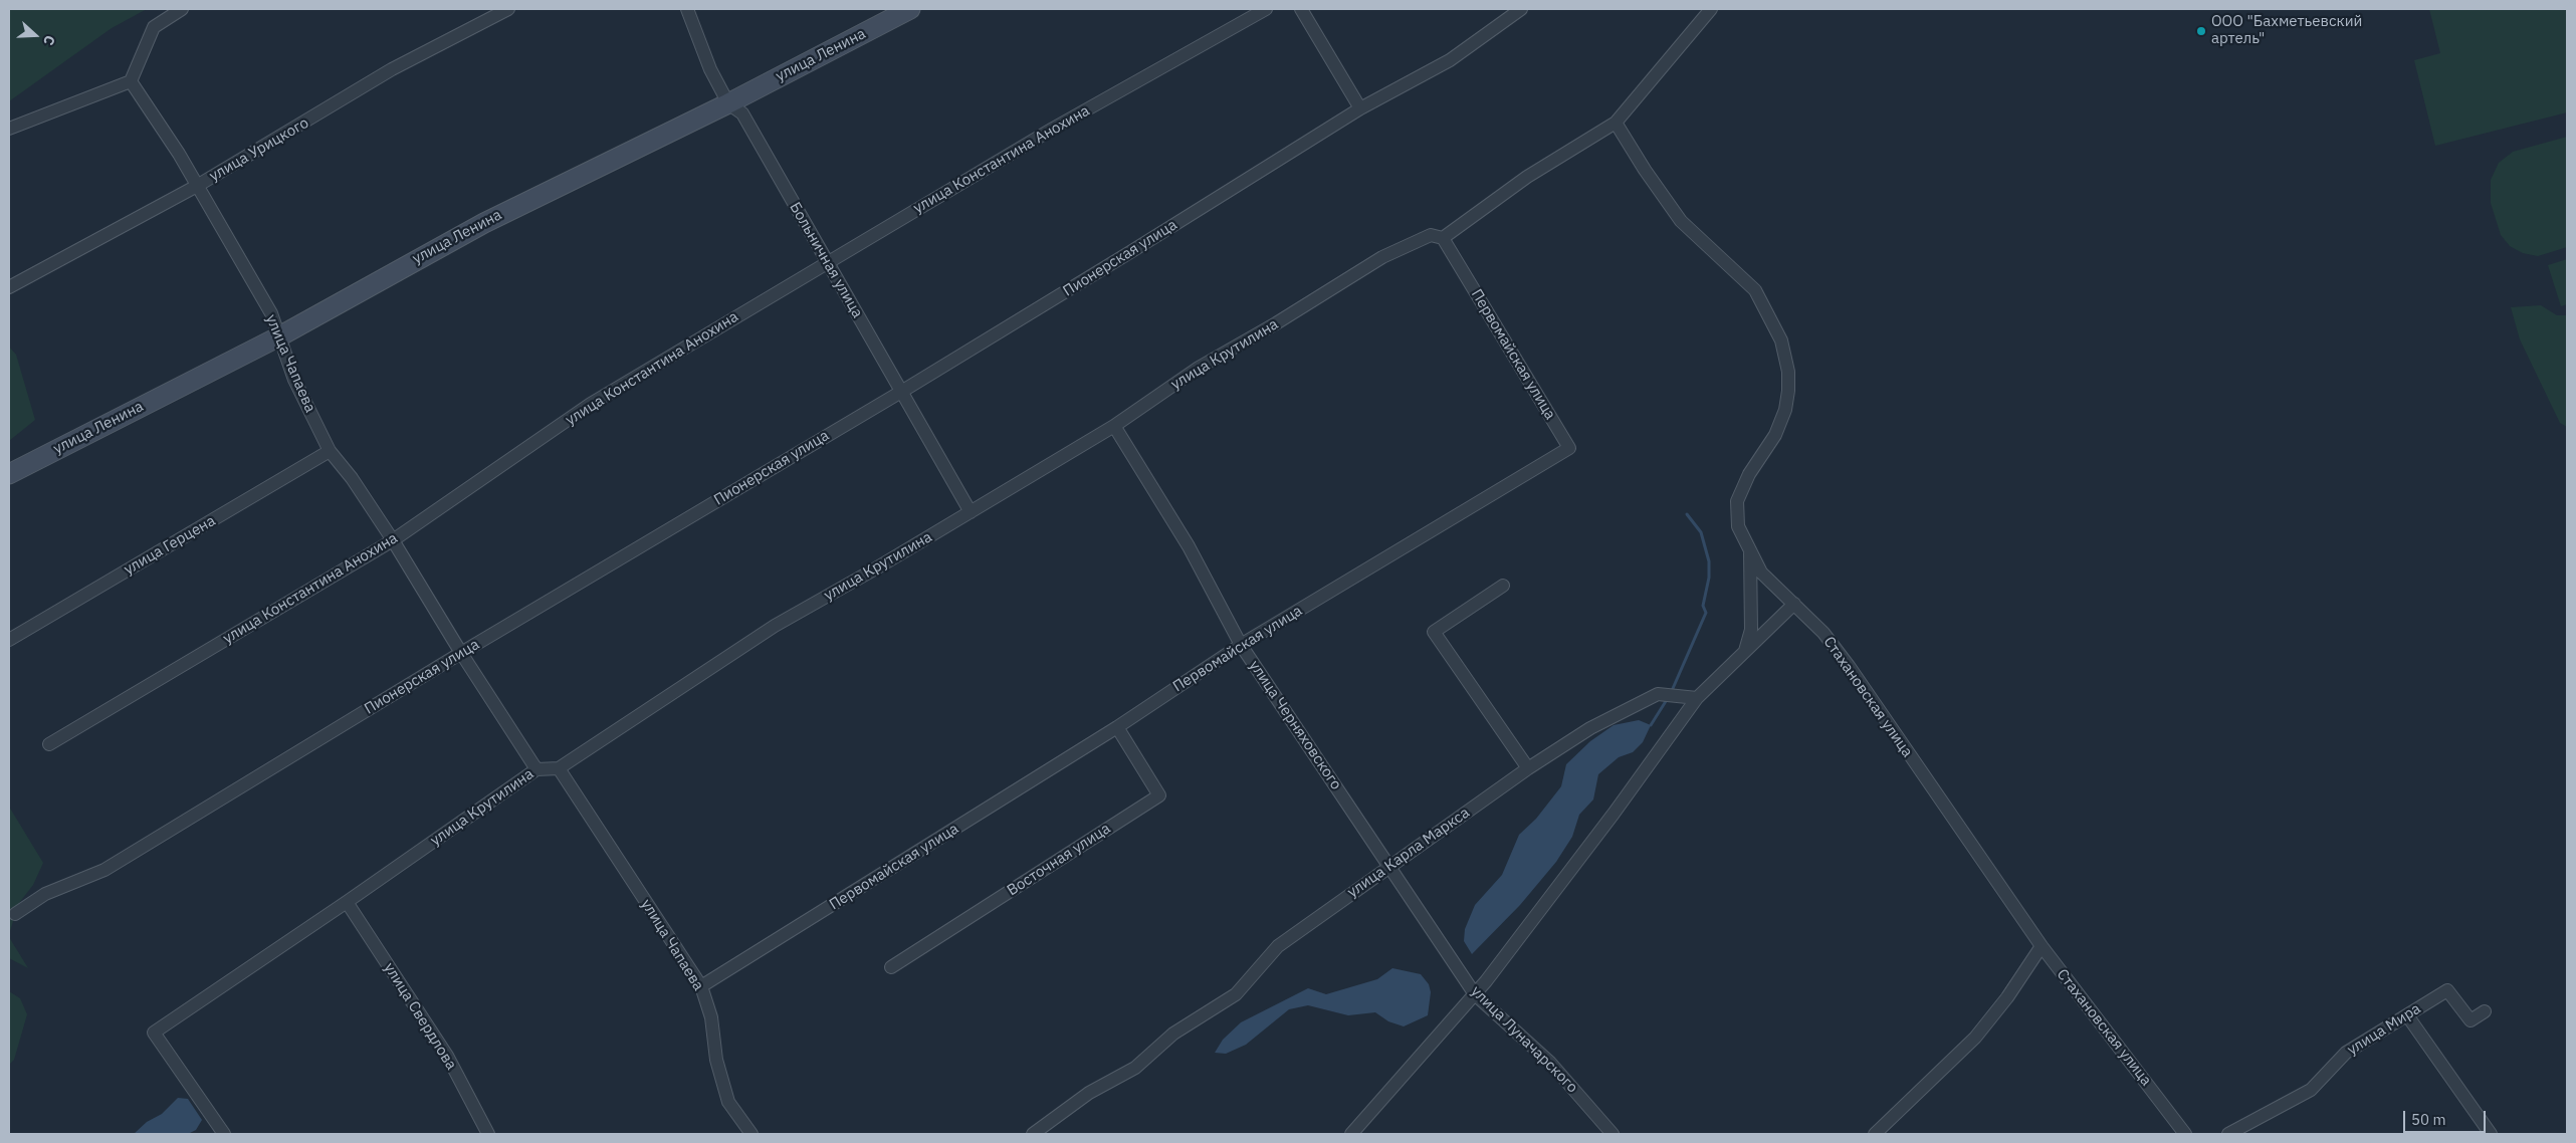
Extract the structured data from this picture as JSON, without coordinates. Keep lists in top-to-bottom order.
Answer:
{
  "streets": {
    "main road": ["улица Ленина"],
    "street": [
      "улица Урицкого",
      "улица Константина Анохина",
      "Пионерская улица",
      "Больничная улица",
      "улица Крутилина",
      "Первомайская улица",
      "улица Чапаева",
      "улица Герцена",
      "Стахановская улица",
      "улица Черняховского",
      "улица Карла Маркса",
      "Восточная улица",
      "улица Свердлова",
      "улица Мира",
      "улица Луначарского"
    ]
  },
  "crossings": [
    ["улица Ленина", "Больничная улица"],
    ["улица Ленина", "улица Чапаева"],
    ["улица Урицкого", "улица Чапаева"],
    ["улица Константина Анохина", "Больничная улица"],
    ["улица Константина Анохина", "улица Чапаева"],
    ["Пионерская улица", "Больничная улица"],
    ["Пионерская улица", "улица Чапаева"],
    ["Больничная улица", "улица Крутилина"],
    ["улица Крутилина", "Первомайская улица"],
    ["улица Крутилина", "улица Чапаева"],
    ["улица Крутилина", "улица Черняховского"],
    ["улица Крутилина", "улица Свердлова"],
    ["Первомайская улица", "улица Чапаева"],
    ["Первомайская улица", "улица Черняховского"],
    ["Первомайская улица", "Восточная улица"],
    ["улица Чапаева", "улица Герцена"],
    ["улица Черняховского", "улица Карла Маркса"],
    ["улица Черняховского", "улица Луначарского"],
    ["улица Карла Маркса", "улица Луначарского"]
  ],
  "places": ["ООО \"Бахметьевский артель\""],
  "scale_bar": "50 m",
  "north": "right"
}
